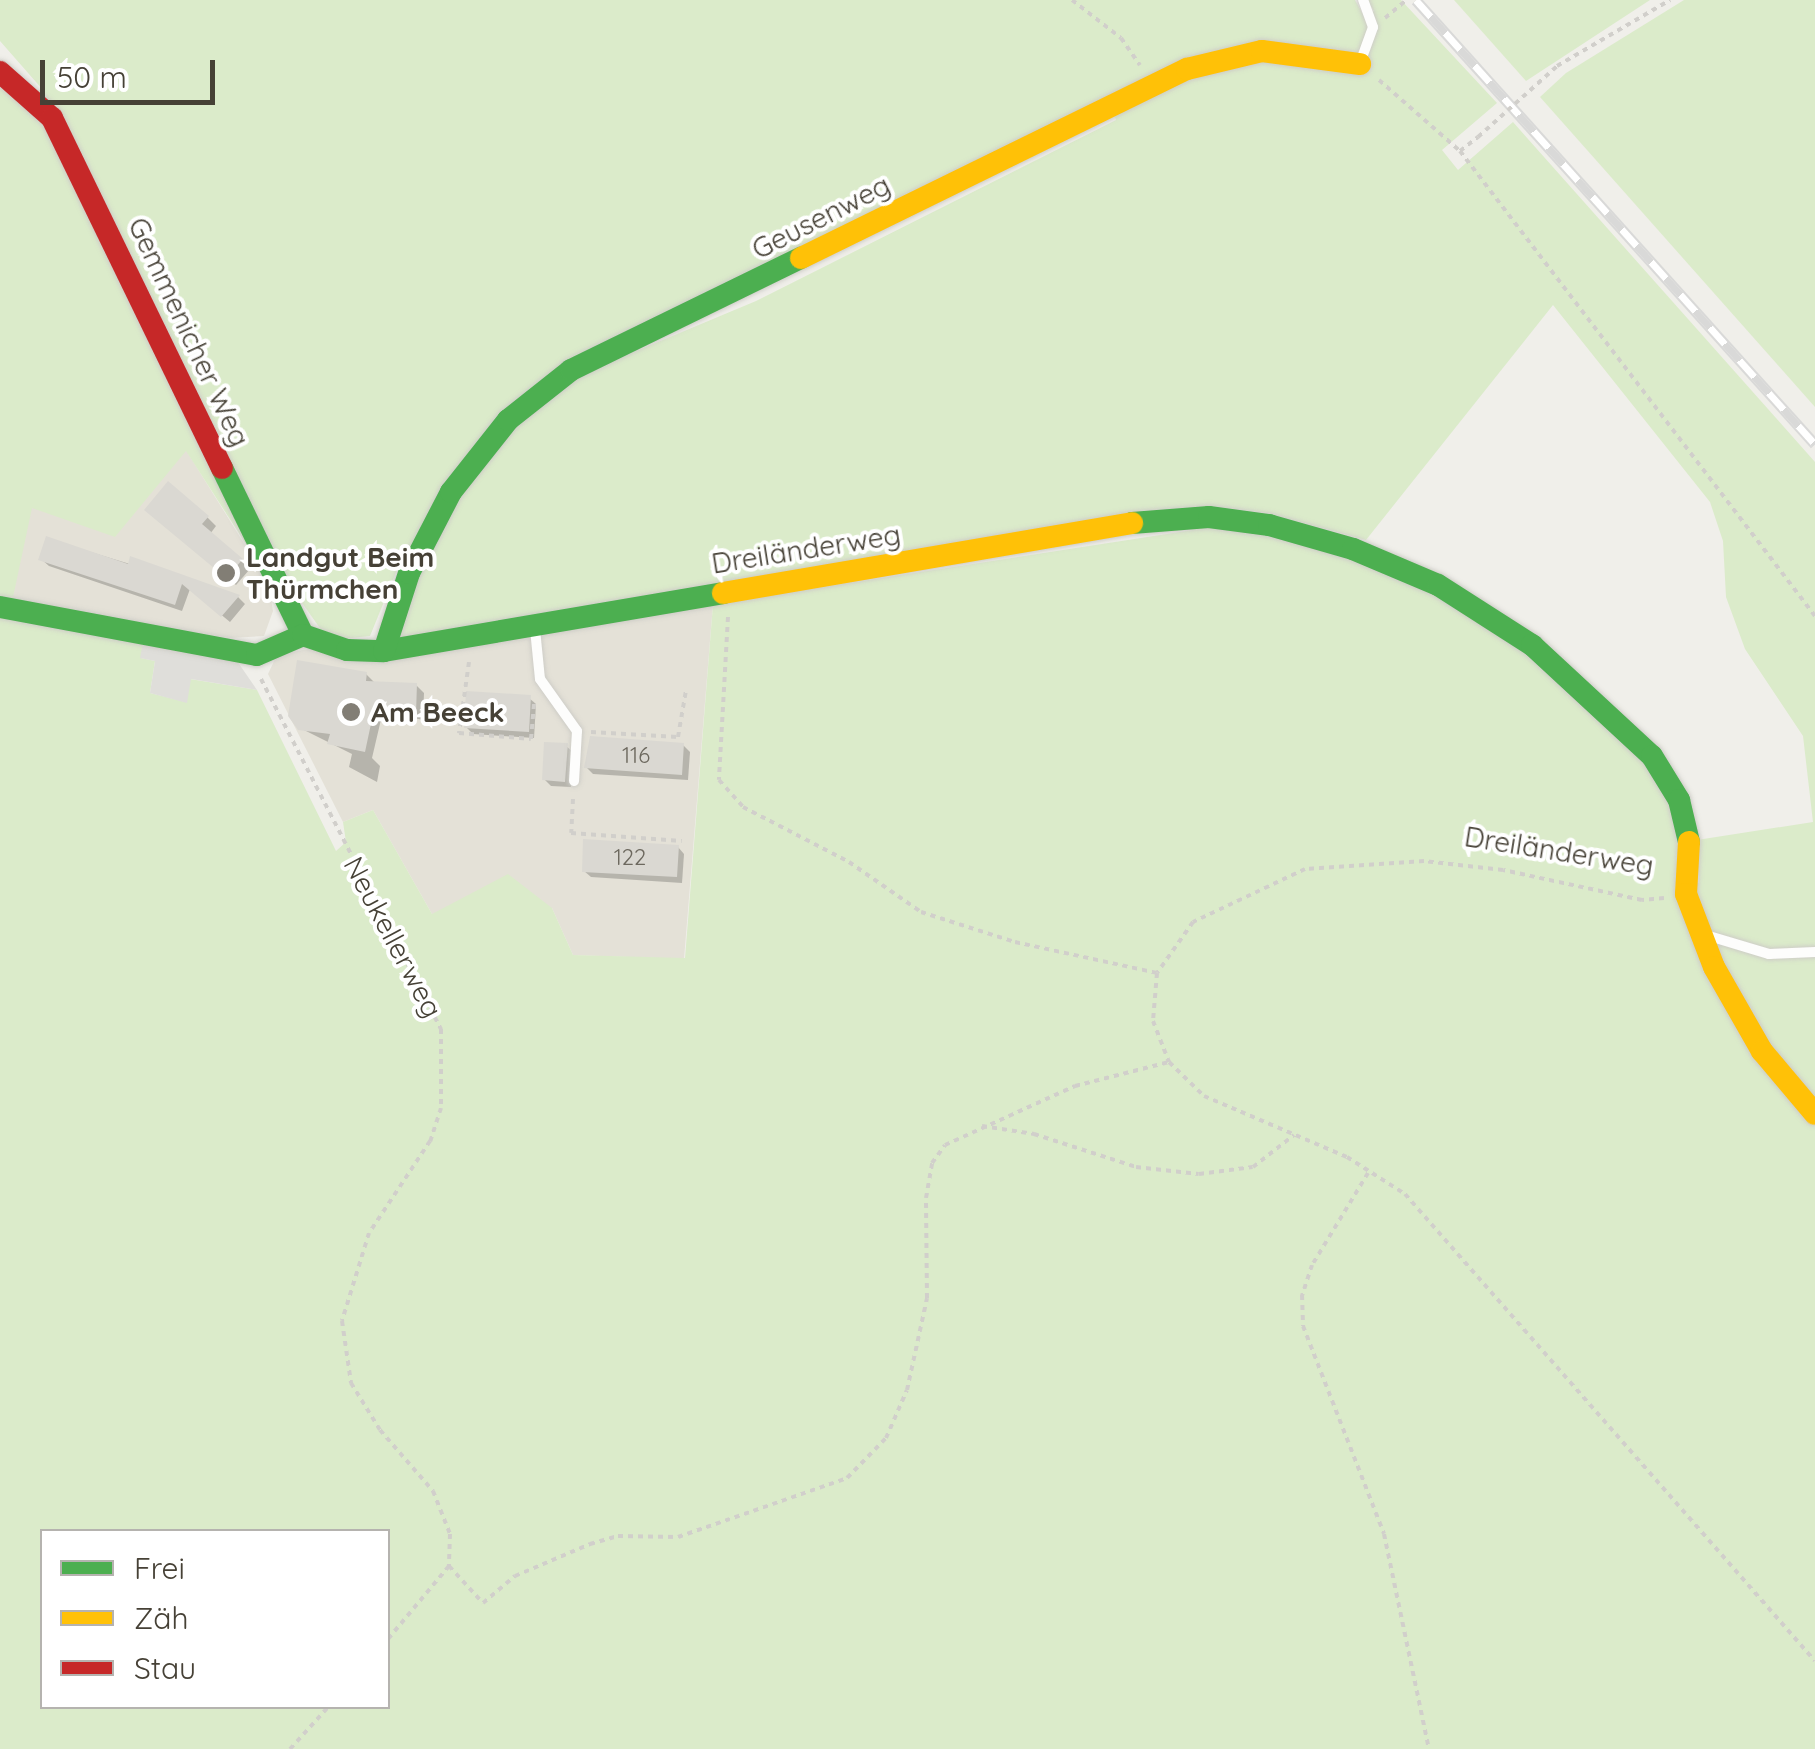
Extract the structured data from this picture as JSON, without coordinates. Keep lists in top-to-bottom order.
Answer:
{
  "streets": {
    "street": ["Geusenweg", "Gemmenicher Weg", "Dreiländerweg"],
    "path": ["Neukellerweg"]
  },
  "crossings": [
    ["Geusenweg", "Dreiländerweg"],
    ["Gemmenicher Weg", "Dreiländerweg"]
  ],
  "places": ["Landgut Beim Thürmchen", "Am Beeck"],
  "house_numbers": ["116", "122"],
  "legend": ["Frei", "Zäh", "Stau"],
  "scale_bar": "50 m"
}
